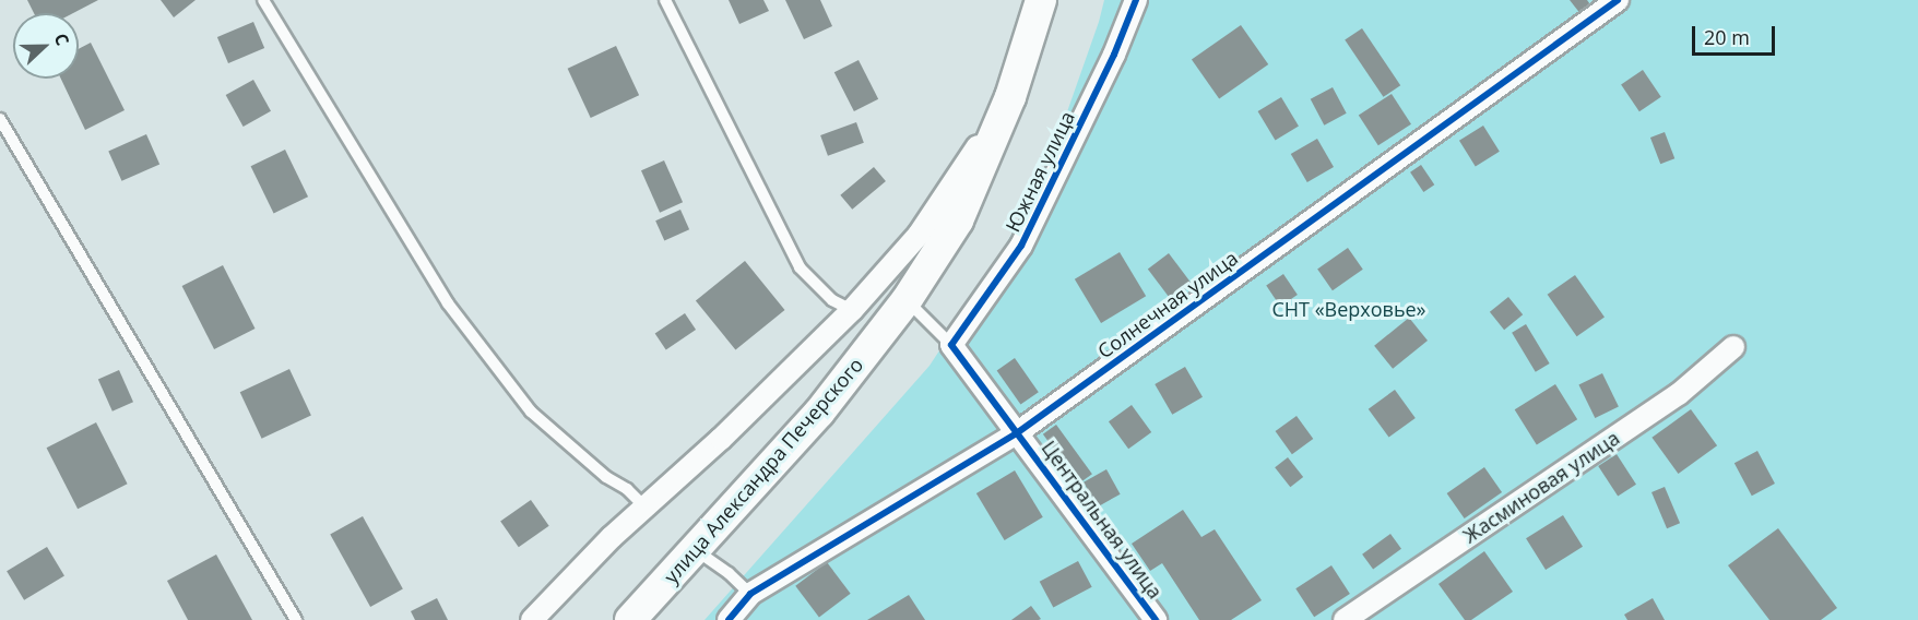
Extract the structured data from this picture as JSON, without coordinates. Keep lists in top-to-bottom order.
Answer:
{
  "streets": {
    "main road": ["улица Александра Печерского"],
    "street": [
      "Южная улица",
      "Солнечная улица",
      "Жасминовая улица",
      "Центральная улица"
    ]
  },
  "crossings": [
    ["Южная улица", "Центральная улица"],
    ["Солнечная улица", "Центральная улица"]
  ],
  "parks": ["СНТ «Верховье»"],
  "scale_bar": "20 m",
  "north": "right"
}
